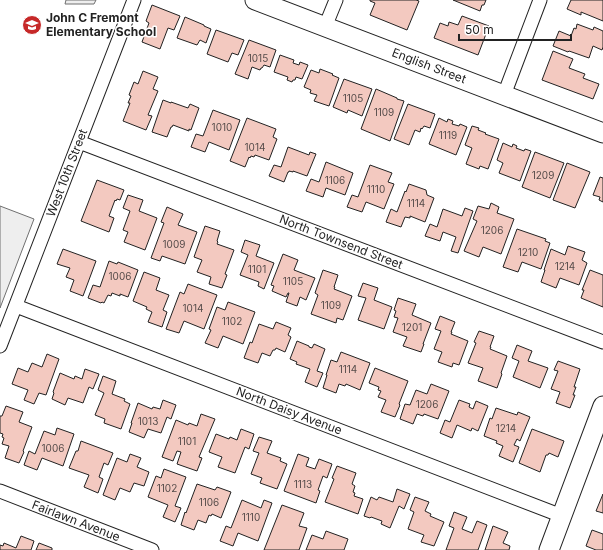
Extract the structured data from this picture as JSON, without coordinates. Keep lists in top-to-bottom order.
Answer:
{
  "streets": {
    "street": [
      "English Street",
      "West 10th Street",
      "North Townsend Street",
      "North Daisy Avenue",
      "Fairlawn Avenue"
    ]
  },
  "crossings": [
    ["West 10th Street", "North Townsend Street"],
    ["West 10th Street", "North Daisy Avenue"]
  ],
  "places": {
    "school or university": ["John C Fremont Elementary School"]
  },
  "house_numbers": [
    "1015",
    "1105",
    "1109",
    "1010",
    "1119",
    "1014",
    "1209",
    "1106",
    "1110",
    "1114",
    "1206",
    "1009",
    "1210",
    "1214",
    "1101",
    "1006",
    "1105",
    "1109",
    "1014",
    "1102",
    "1201",
    "1114",
    "1206",
    "1013",
    "1214",
    "1101",
    "1006",
    "1113",
    "1102",
    "1106",
    "1110"
  ],
  "scale_bar": "50 m"
}
